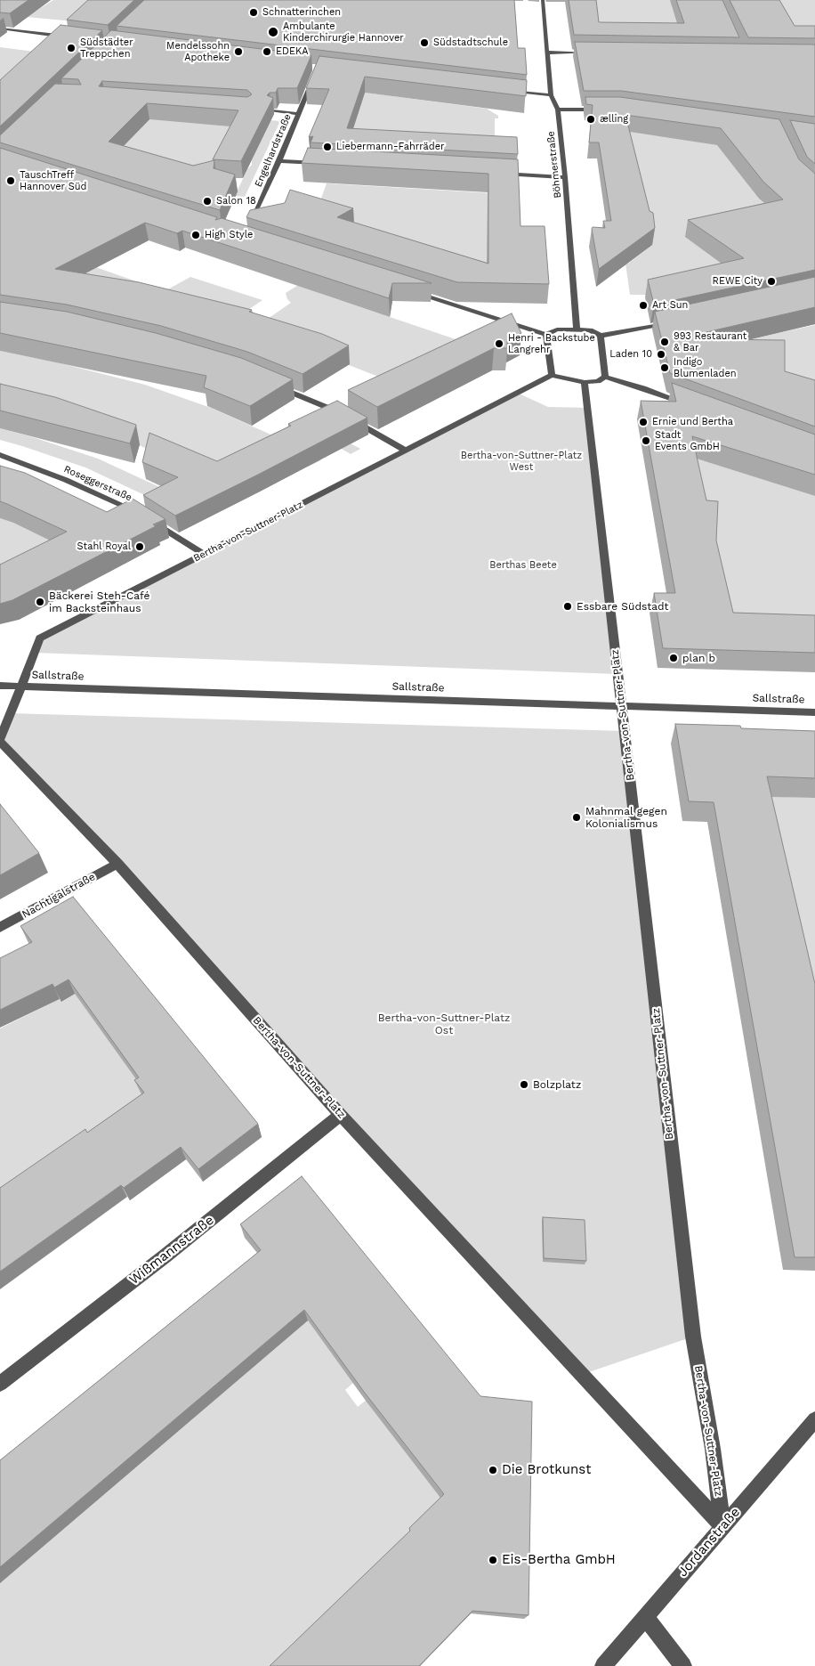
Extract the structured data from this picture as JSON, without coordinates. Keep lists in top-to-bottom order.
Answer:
{
  "streets": {
    "street": [
      "Engelhardstraße",
      "Böhmerstraße",
      "Roseggerstraße",
      "Bertha-von-Suttner-Platz",
      "Sallstraße",
      "Nachtigalstraße",
      "Wißmannstraße",
      "Jordanstraße"
    ]
  },
  "crossings": [
    ["Böhmerstraße", "Bertha-von-Suttner-Platz"],
    ["Roseggerstraße", "Bertha-von-Suttner-Platz"],
    ["Bertha-von-Suttner-Platz", "Sallstraße"],
    ["Bertha-von-Suttner-Platz", "Nachtigalstraße"],
    ["Bertha-von-Suttner-Platz", "Wißmannstraße"],
    ["Bertha-von-Suttner-Platz", "Jordanstraße"]
  ],
  "parks": ["Bertha-von-Suttner-Platz West", "Berthas Beete", "Bertha-von-Suttner-Platz Ost"],
  "places": [
    "Schnatterinchen",
    "Ambulante Kinderchirurgie Hannover",
    "Südstadtschule",
    "Südstädter Treppchen",
    "Mendelssohn Apotheke",
    "EDEKA",
    "ælling",
    "Liebermann-Fahrräder",
    "TauschTreff Hannover Süd",
    "Salon 18",
    "High Style",
    "REWE City",
    "Art Sun",
    "993 Restaurant & Bar",
    "Henri - Backstube Langrehr",
    "Laden 10",
    "Indigo Blumenladen",
    "Ernie und Bertha",
    "Stadt Events GmbH",
    "Stahl Royal",
    "Bäckerei Steh-Café im Backsteinhaus",
    "Essbare Südstadt",
    "plan b",
    "Mahnmal gegen Kolonialismus",
    "Bolzplatz",
    "Die Brotkunst",
    "Eis-Bertha GmbH"
  ]
}
